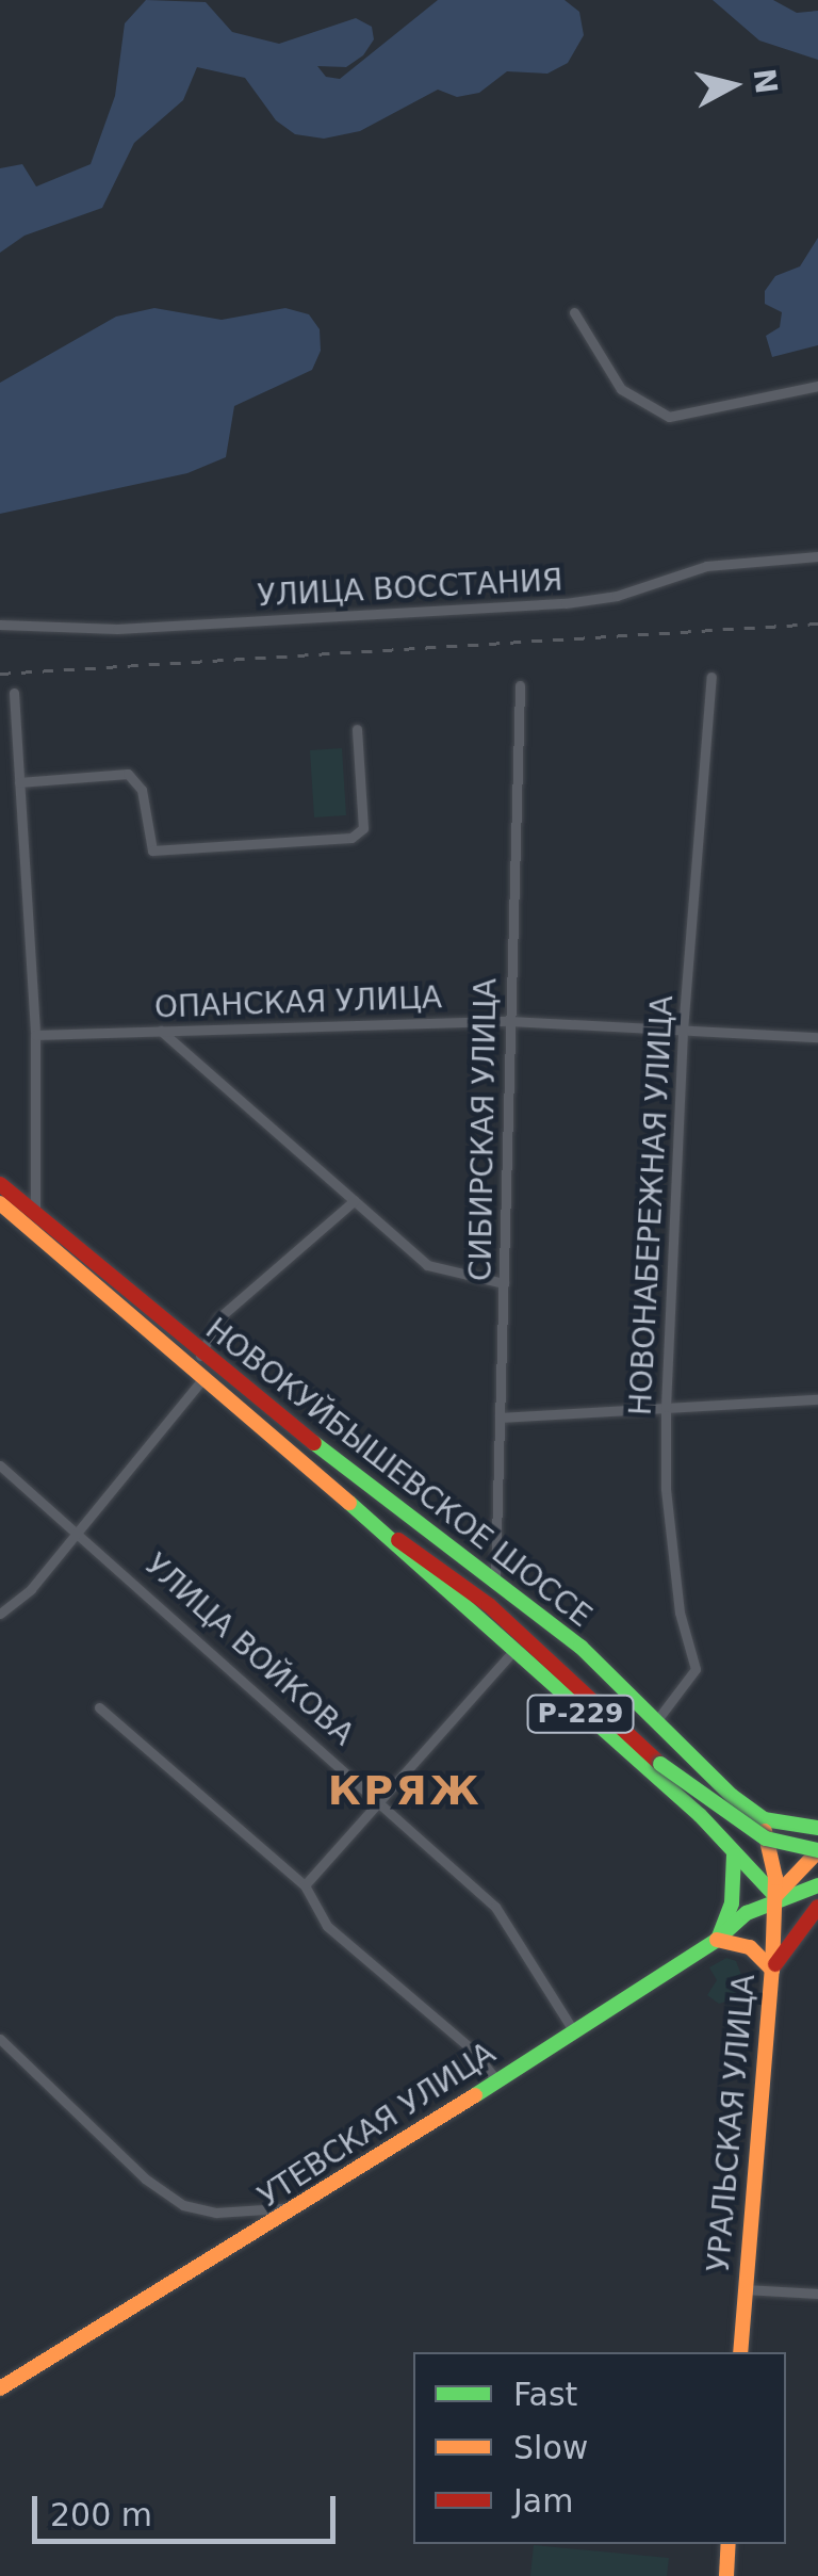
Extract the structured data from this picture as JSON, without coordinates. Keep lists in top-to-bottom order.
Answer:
{
  "streets": {
    "main road": [
      "НОВОКУЙБЫШЕВСКОЕ ШОССЕ",
      "Р-229",
      "УРАЛЬСКАЯ УЛИЦА",
      "УТЕВСКАЯ УЛИЦА"
    ],
    "street": [
      "УЛИЦА ВОССТАНИЯ",
      "ОПАНСКАЯ УЛИЦА",
      "СИБИРСКАЯ УЛИЦА",
      "НОВОНАБЕРЕЖНАЯ УЛИЦА",
      "УЛИЦА ВОЙКОВА"
    ]
  },
  "crossings": [
    ["ОПАНСКАЯ УЛИЦА", "СИБИРСКАЯ УЛИЦА"],
    ["ОПАНСКАЯ УЛИЦА", "НОВОНАБЕРЕЖНАЯ УЛИЦА"],
    ["СИБИРСКАЯ УЛИЦА", "НОВОКУЙБЫШЕВСКОЕ ШОССЕ"],
    ["НОВОНАБЕРЕЖНАЯ УЛИЦА", "НОВОКУЙБЫШЕВСКОЕ ШОССЕ"],
    ["НОВОКУЙБЫШЕВСКОЕ ШОССЕ", "УРАЛЬСКАЯ УЛИЦА"],
    ["НОВОКУЙБЫШЕВСКОЕ ШОССЕ", "УТЕВСКАЯ УЛИЦА"],
    ["УЛИЦА ВОЙКОВА", "УТЕВСКАЯ УЛИЦА"],
    ["УРАЛЬСКАЯ УЛИЦА", "УТЕВСКАЯ УЛИЦА"]
  ],
  "districts": ["КРЯЖ"],
  "legend": ["Fast", "Slow", "Jam"],
  "scale_bar": "200 m",
  "north": "right"
}
